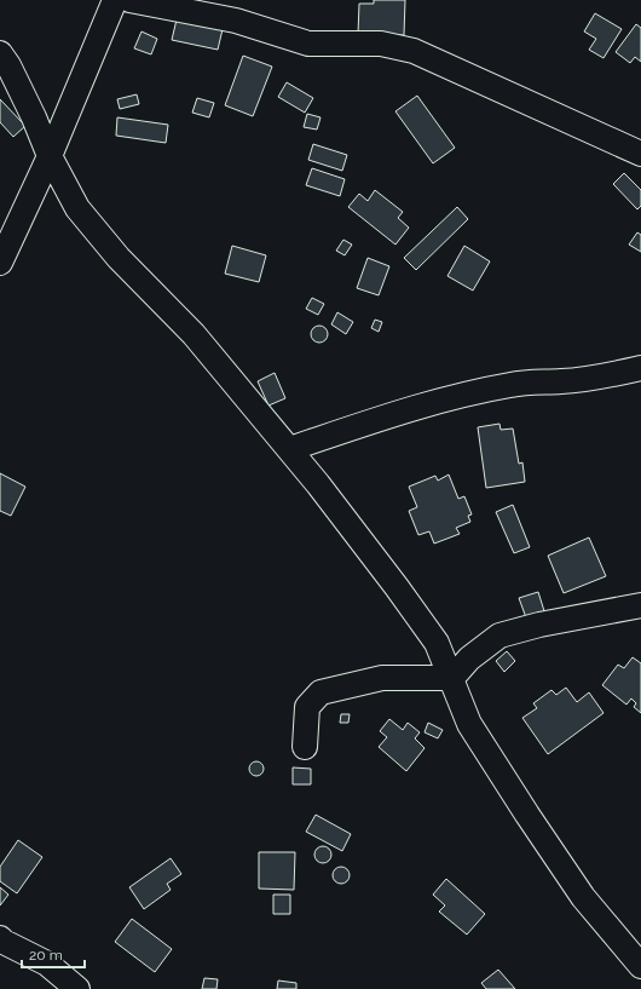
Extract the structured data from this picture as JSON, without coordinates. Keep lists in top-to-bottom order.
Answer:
{
  "scale_bar": "20 m"
}
